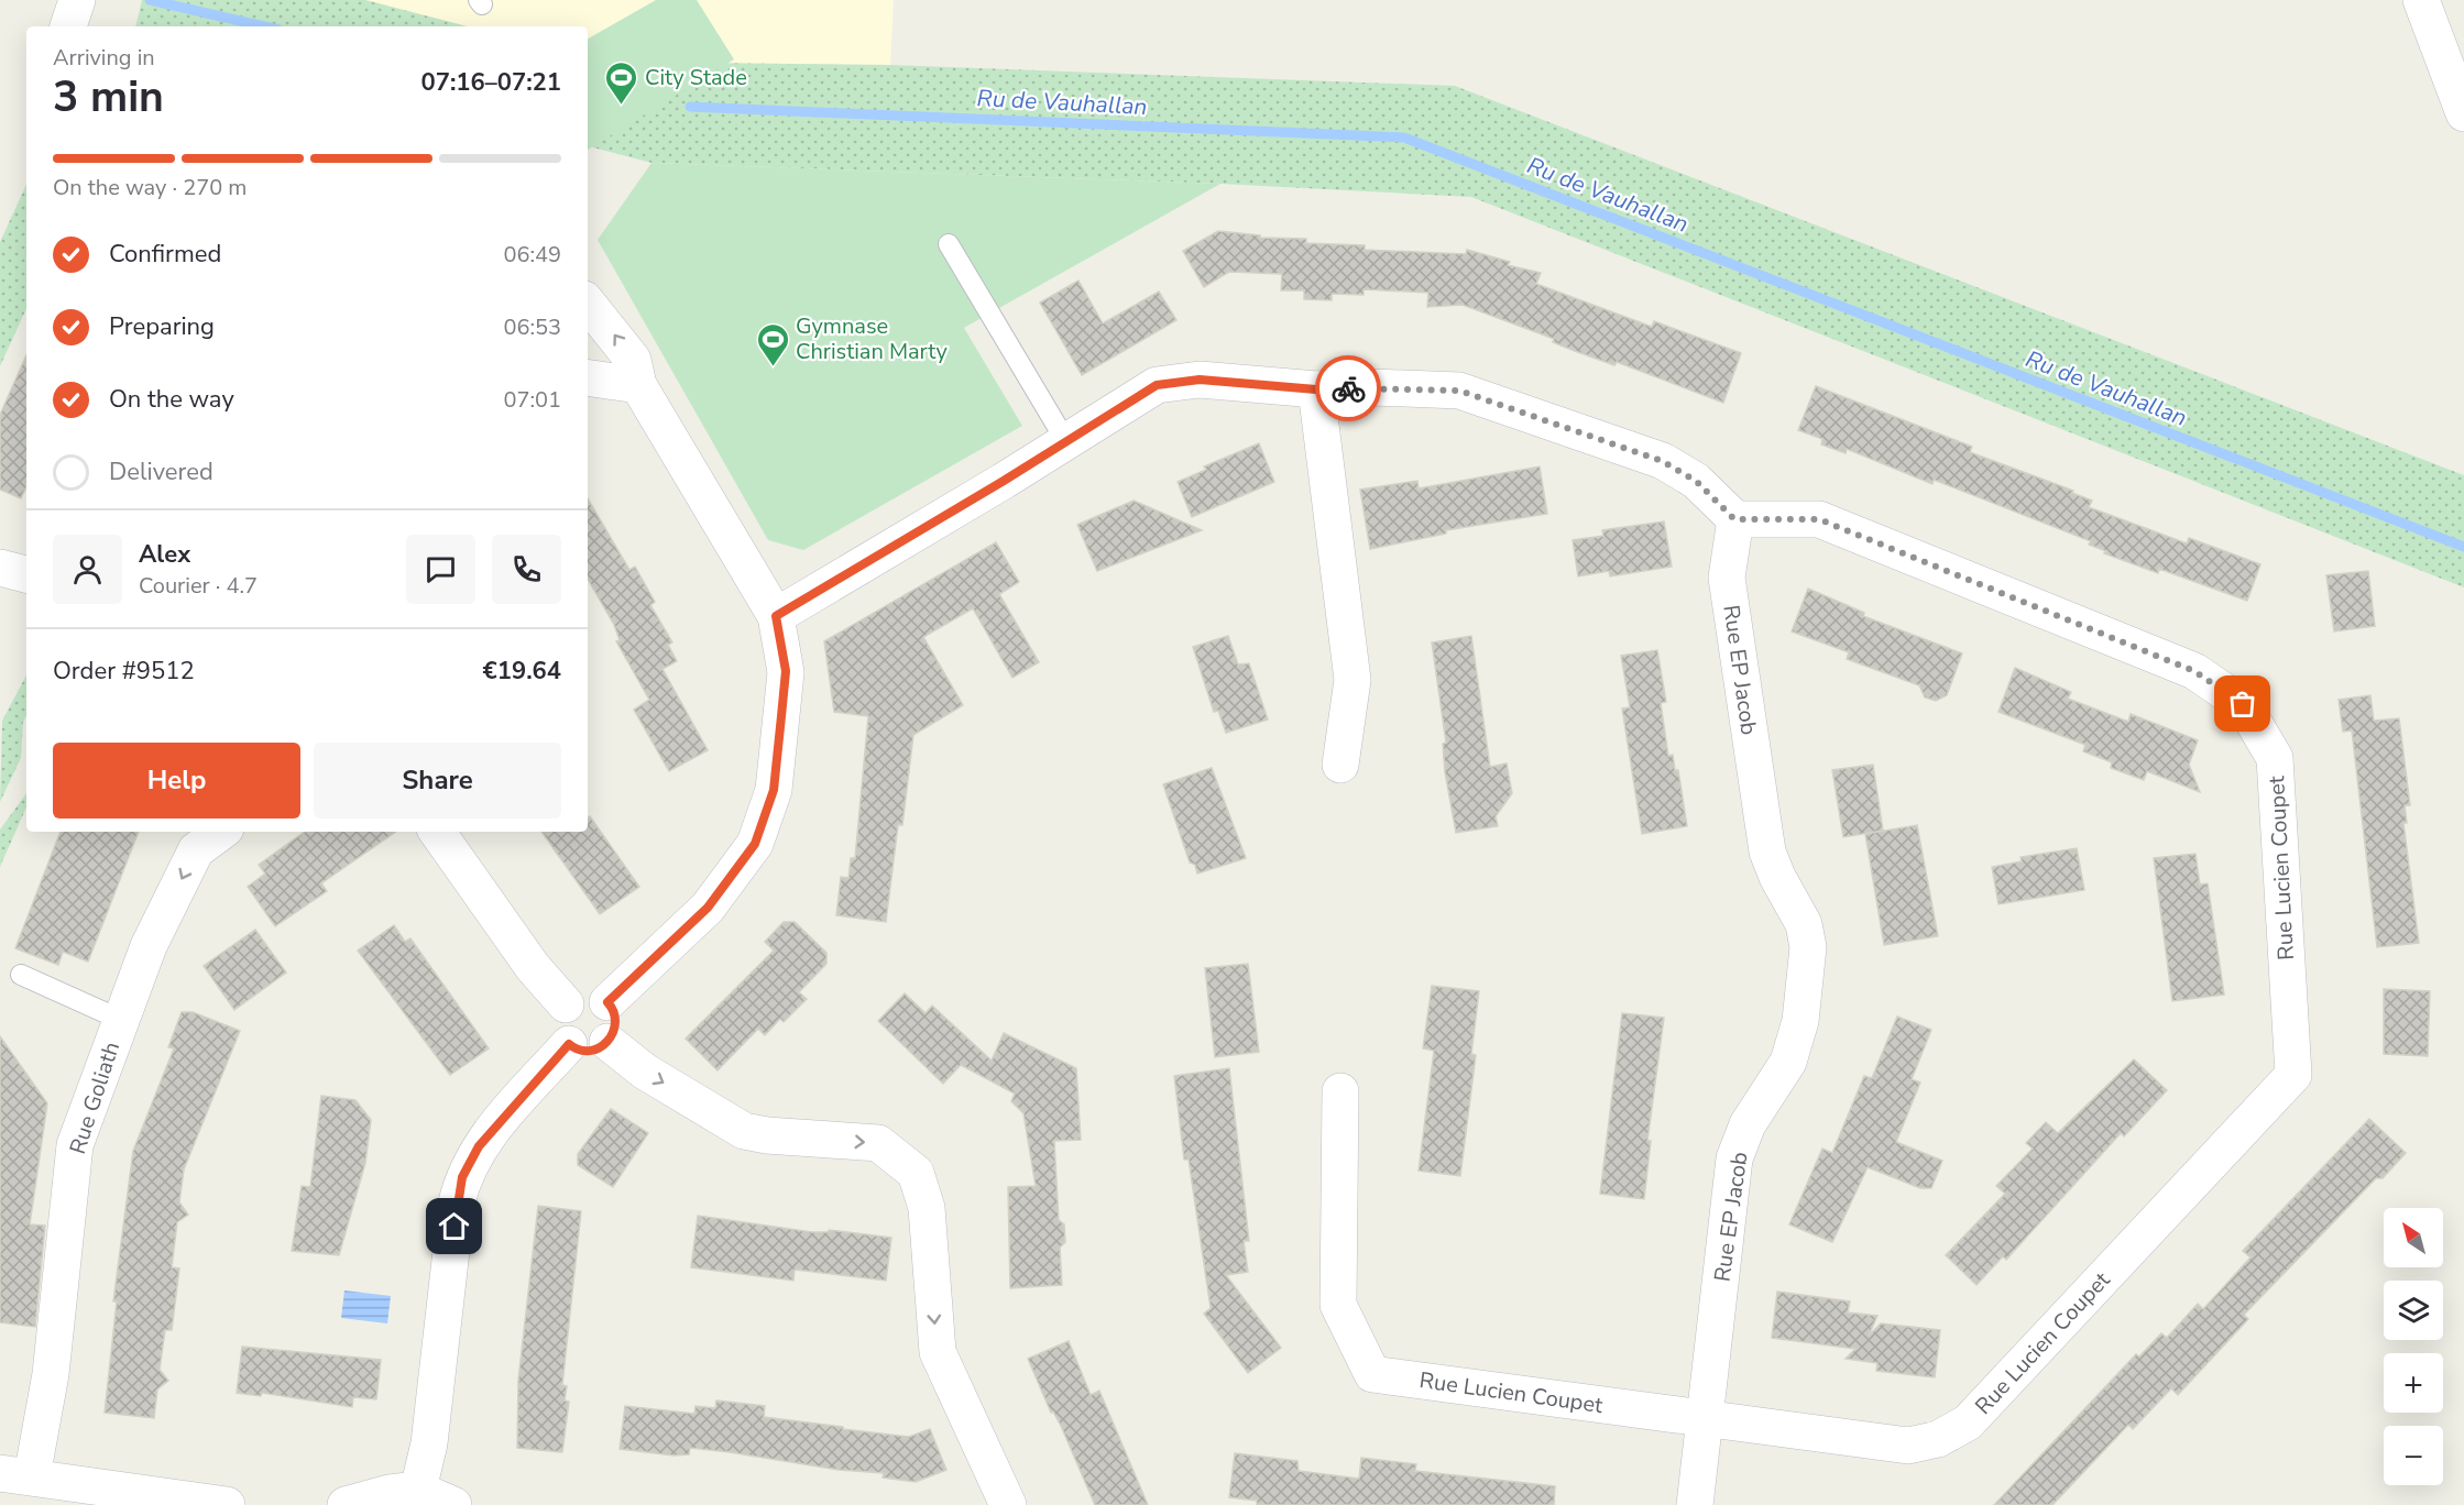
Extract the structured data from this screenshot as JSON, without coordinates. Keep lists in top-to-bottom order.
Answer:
{
  "streets": {
    "street": ["Rue EP Jacob", "Rue Lucien Coupet", "Rue Goliath"]
  },
  "crossings": [
    ["Rue EP Jacob", "Rue Lucien Coupet"]
  ],
  "water": ["Ru de Vauhallan"],
  "places": {
    "sports": ["City Stade", "Gymnase Christian Marty"]
  },
  "north": "top left",
  "page": {
    "heading": ["3 min", "Arriving in", "07:16–07:21"],
    "panel": [
      "Alex",
      "Courier · 4.7",
      "Order #9512",
      "€19.64"
    ],
    "bar": "On the way · 270 m",
    "list": [
      ["Confirmed", "06:49"],
      ["Preparing", "06:53"],
      ["On the way", "07:01"],
      "Delivered"
    ],
    "buttons": ["Help", "Share"],
    "map_buttons": ["+", "−"]
  }
}
